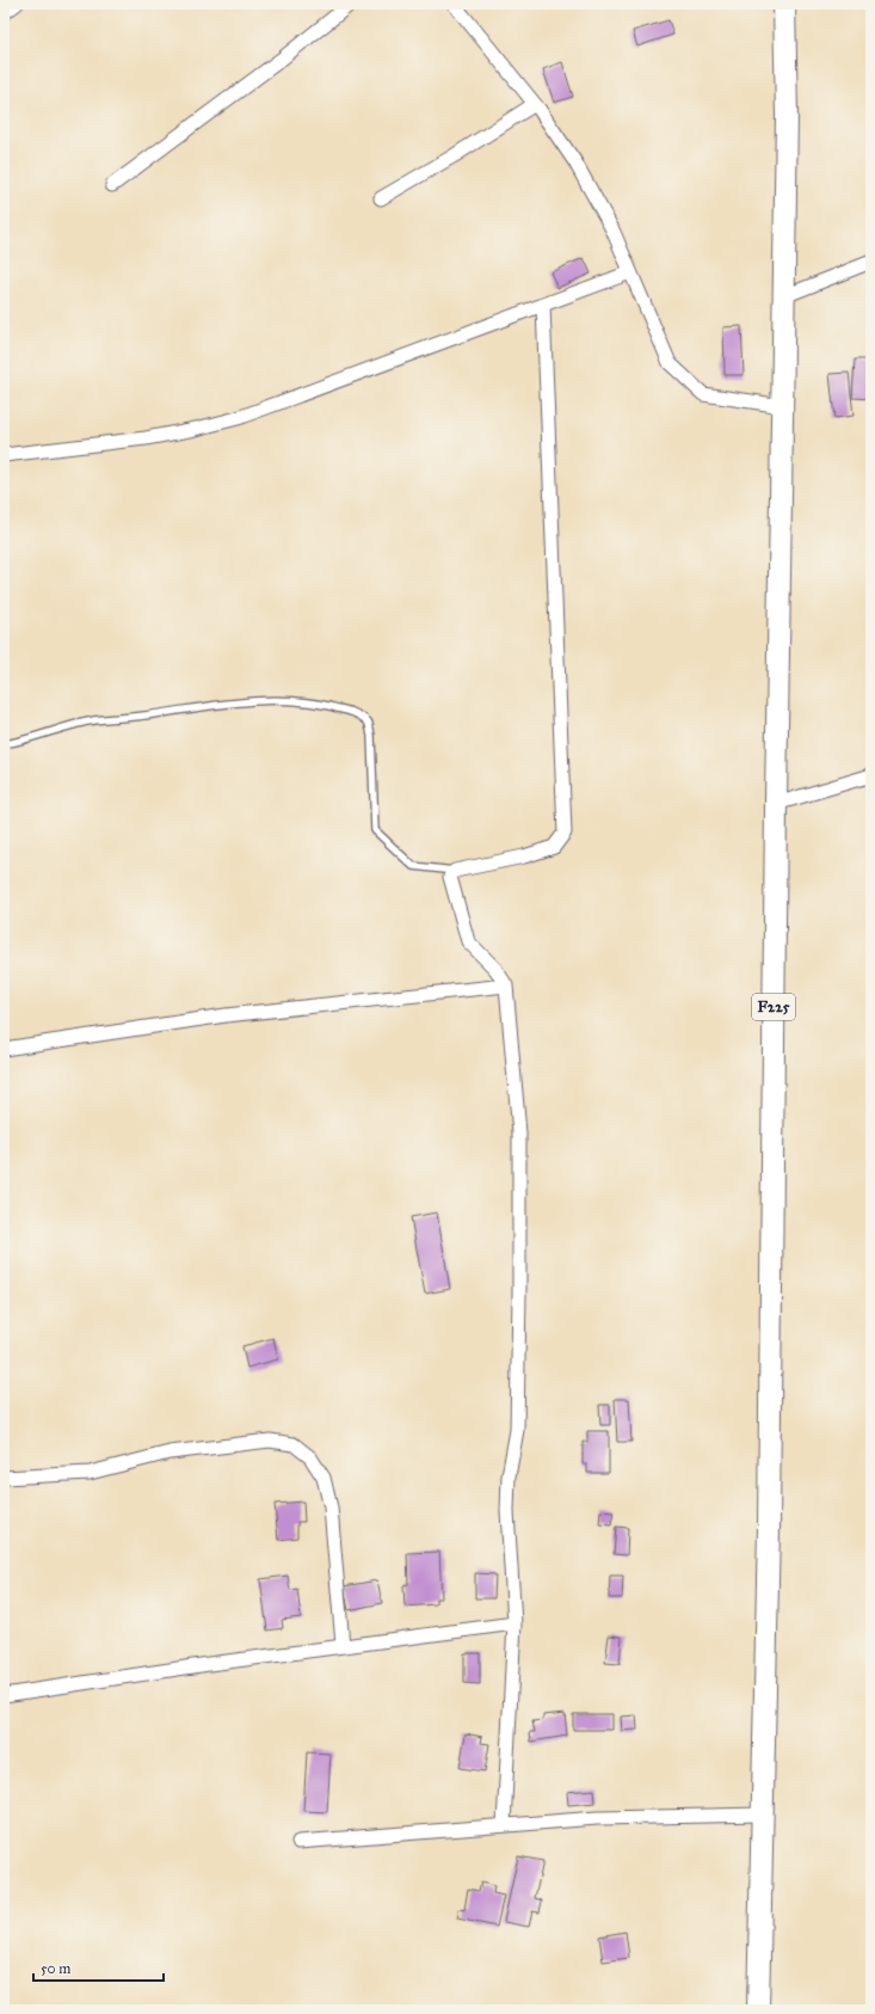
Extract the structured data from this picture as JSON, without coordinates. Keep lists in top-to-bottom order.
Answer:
{
  "streets": {
    "main road": ["F225"]
  },
  "scale_bar": "50 m"
}
